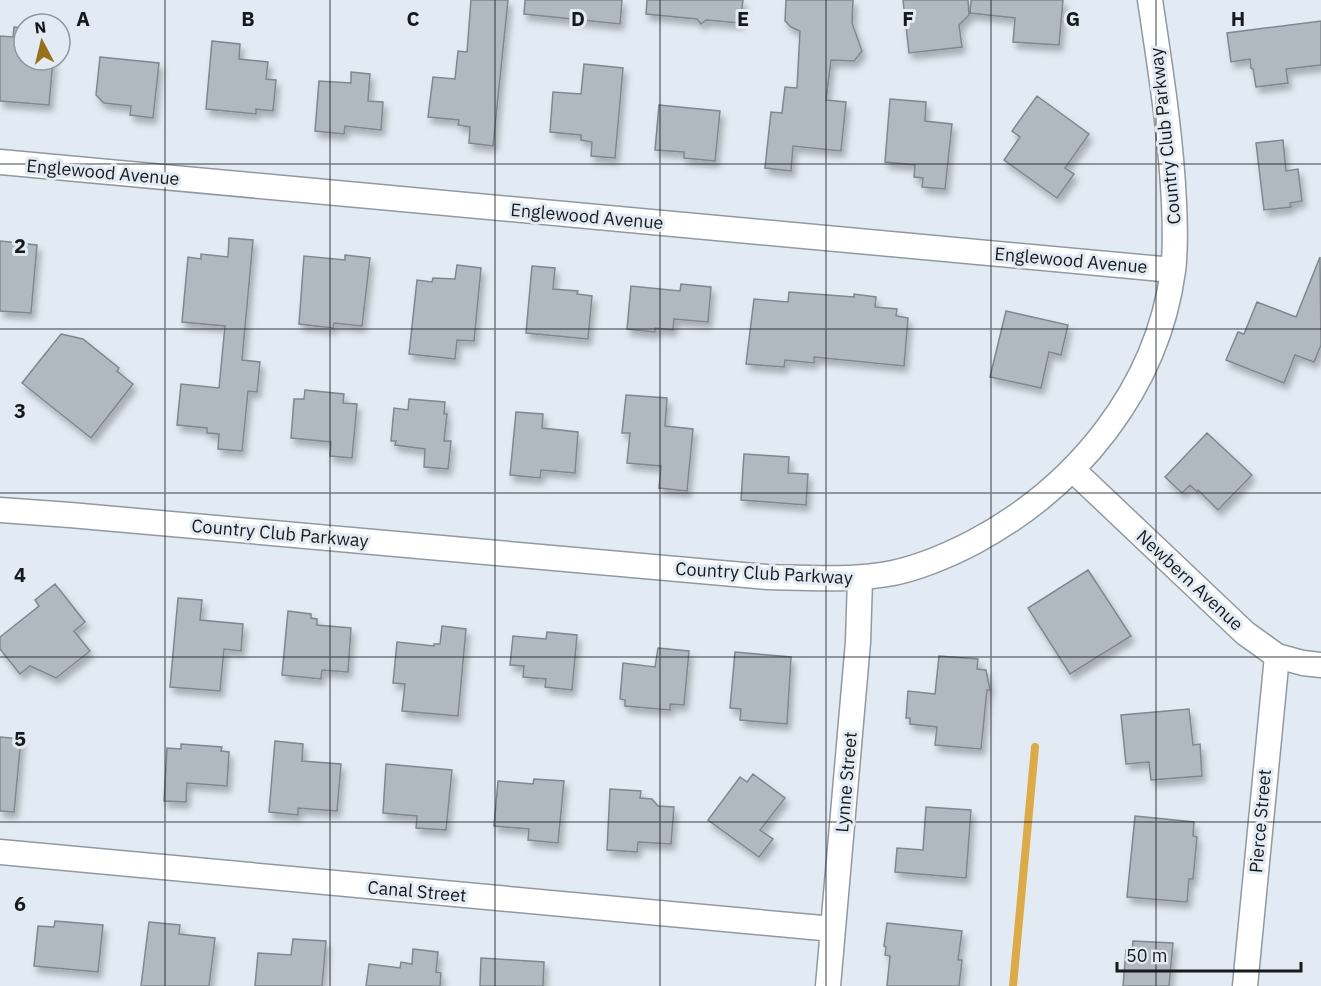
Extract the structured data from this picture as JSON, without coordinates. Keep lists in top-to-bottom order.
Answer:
{
  "streets": {
    "street": [
      "Country Club Parkway",
      "Englewood Avenue",
      "Newbern Avenue",
      "Lynne Street",
      "Pierce Street",
      "Canal Street"
    ]
  },
  "crossings": [
    ["Country Club Parkway", "Englewood Avenue"],
    ["Country Club Parkway", "Newbern Avenue"],
    ["Country Club Parkway", "Lynne Street"],
    ["Newbern Avenue", "Pierce Street"],
    ["Lynne Street", "Canal Street"]
  ],
  "scale_bar": "50 m",
  "north": "top",
  "grid": {
    "columns": [
      "A",
      "B",
      "C",
      "D",
      "E",
      "F",
      "G",
      "H"
    ],
    "rows": [
      "2",
      "3",
      "4",
      "5",
      "6"
    ]
  }
}
